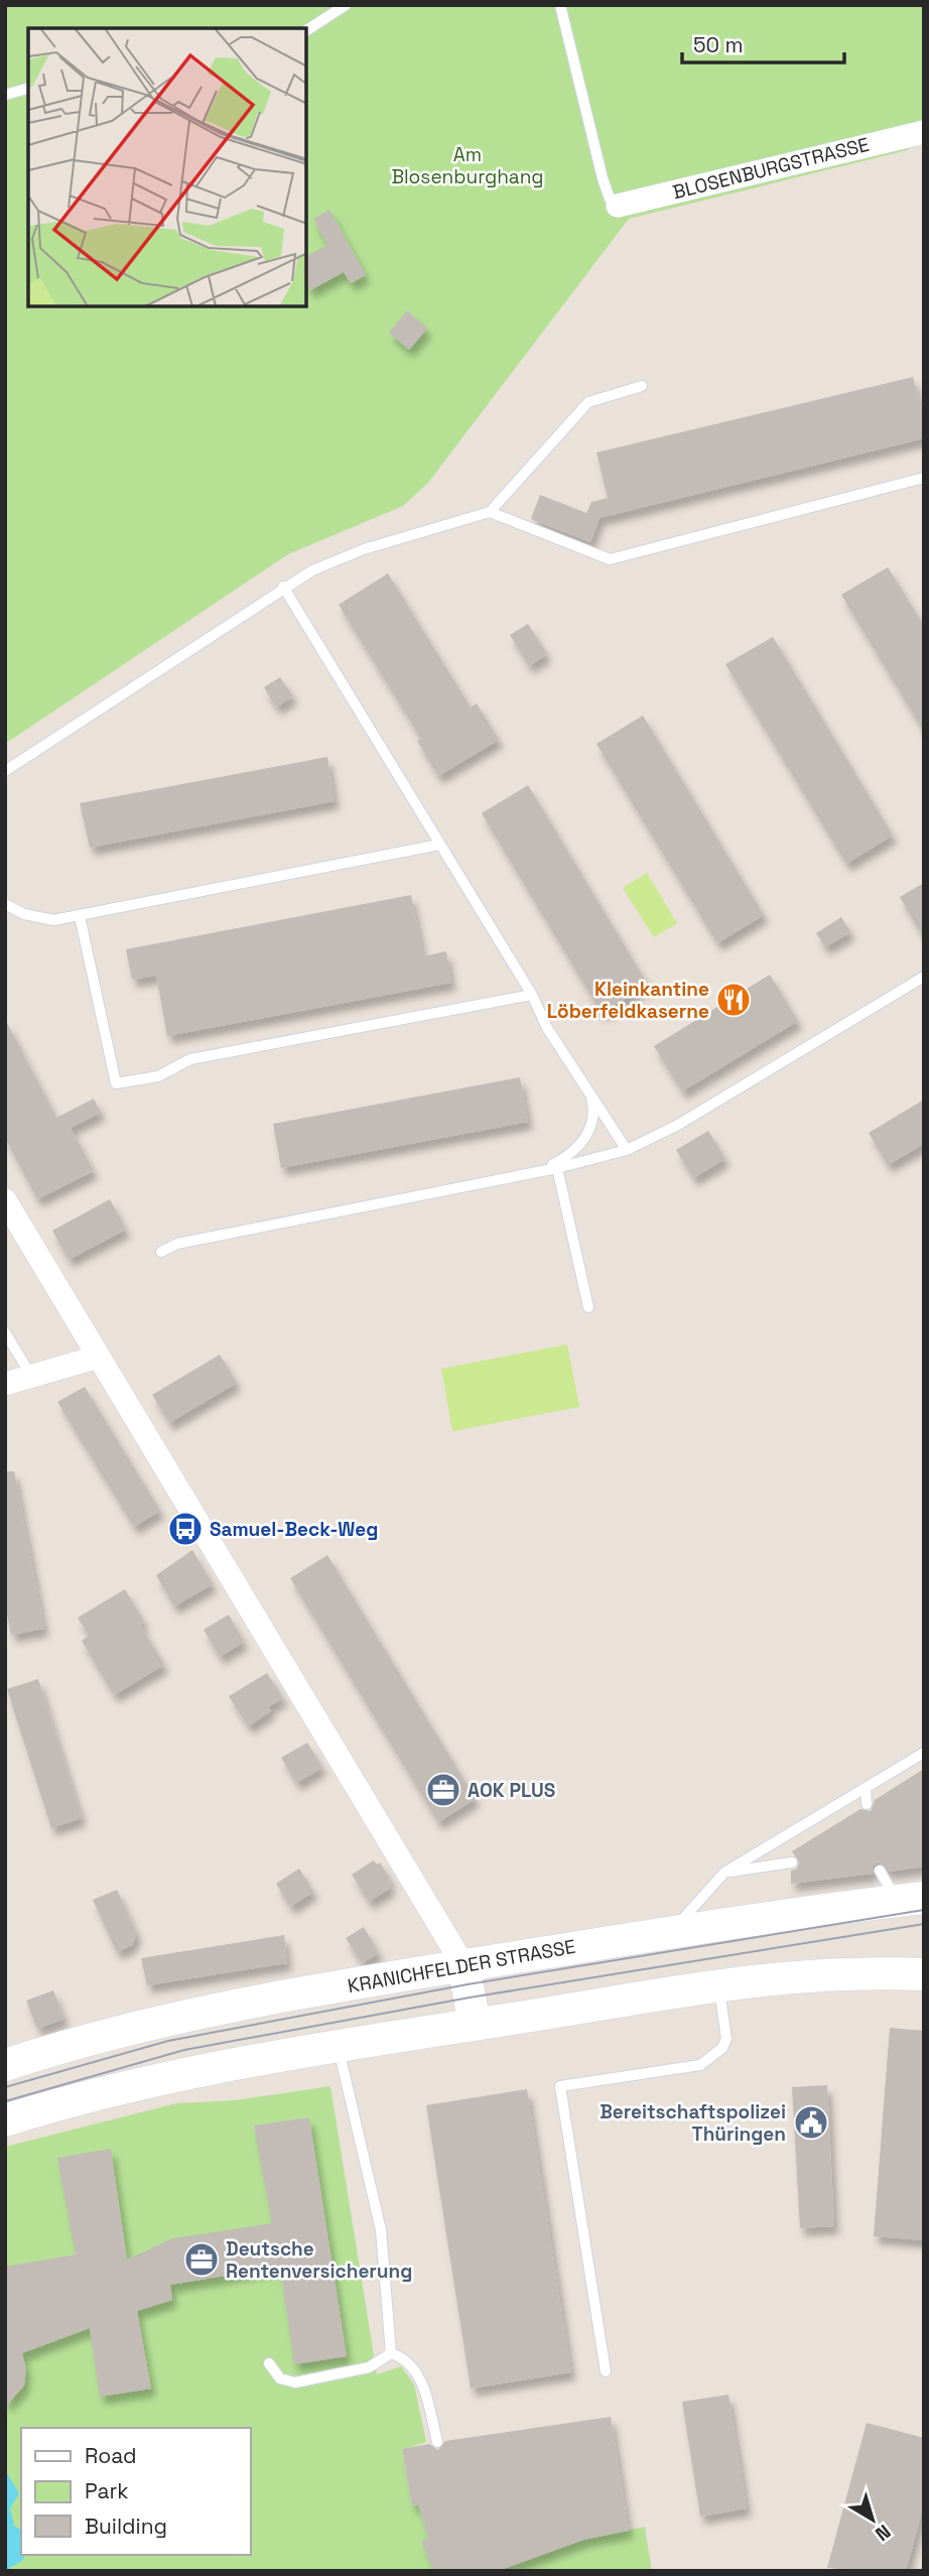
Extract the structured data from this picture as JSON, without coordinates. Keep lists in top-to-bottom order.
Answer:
{
  "streets": {
    "main road": ["KRANICHFELDER STRASSE"],
    "street": ["BLOSENBURGSTRASSE"]
  },
  "parks": ["Am Blosenburghang"],
  "places": {
    "restaurant": ["Kleinkantine Löberfeldkaserne"],
    "bus stop": ["Samuel-Beck-Weg"],
    "office": ["AOK PLUS", "Deutsche Rentenversicherung"],
    "public building": ["Bereitschaftspolizei Thüringen"]
  },
  "legend": ["Road", "Park", "Building"],
  "scale_bar": "50 m",
  "north": "bottom right"
}
